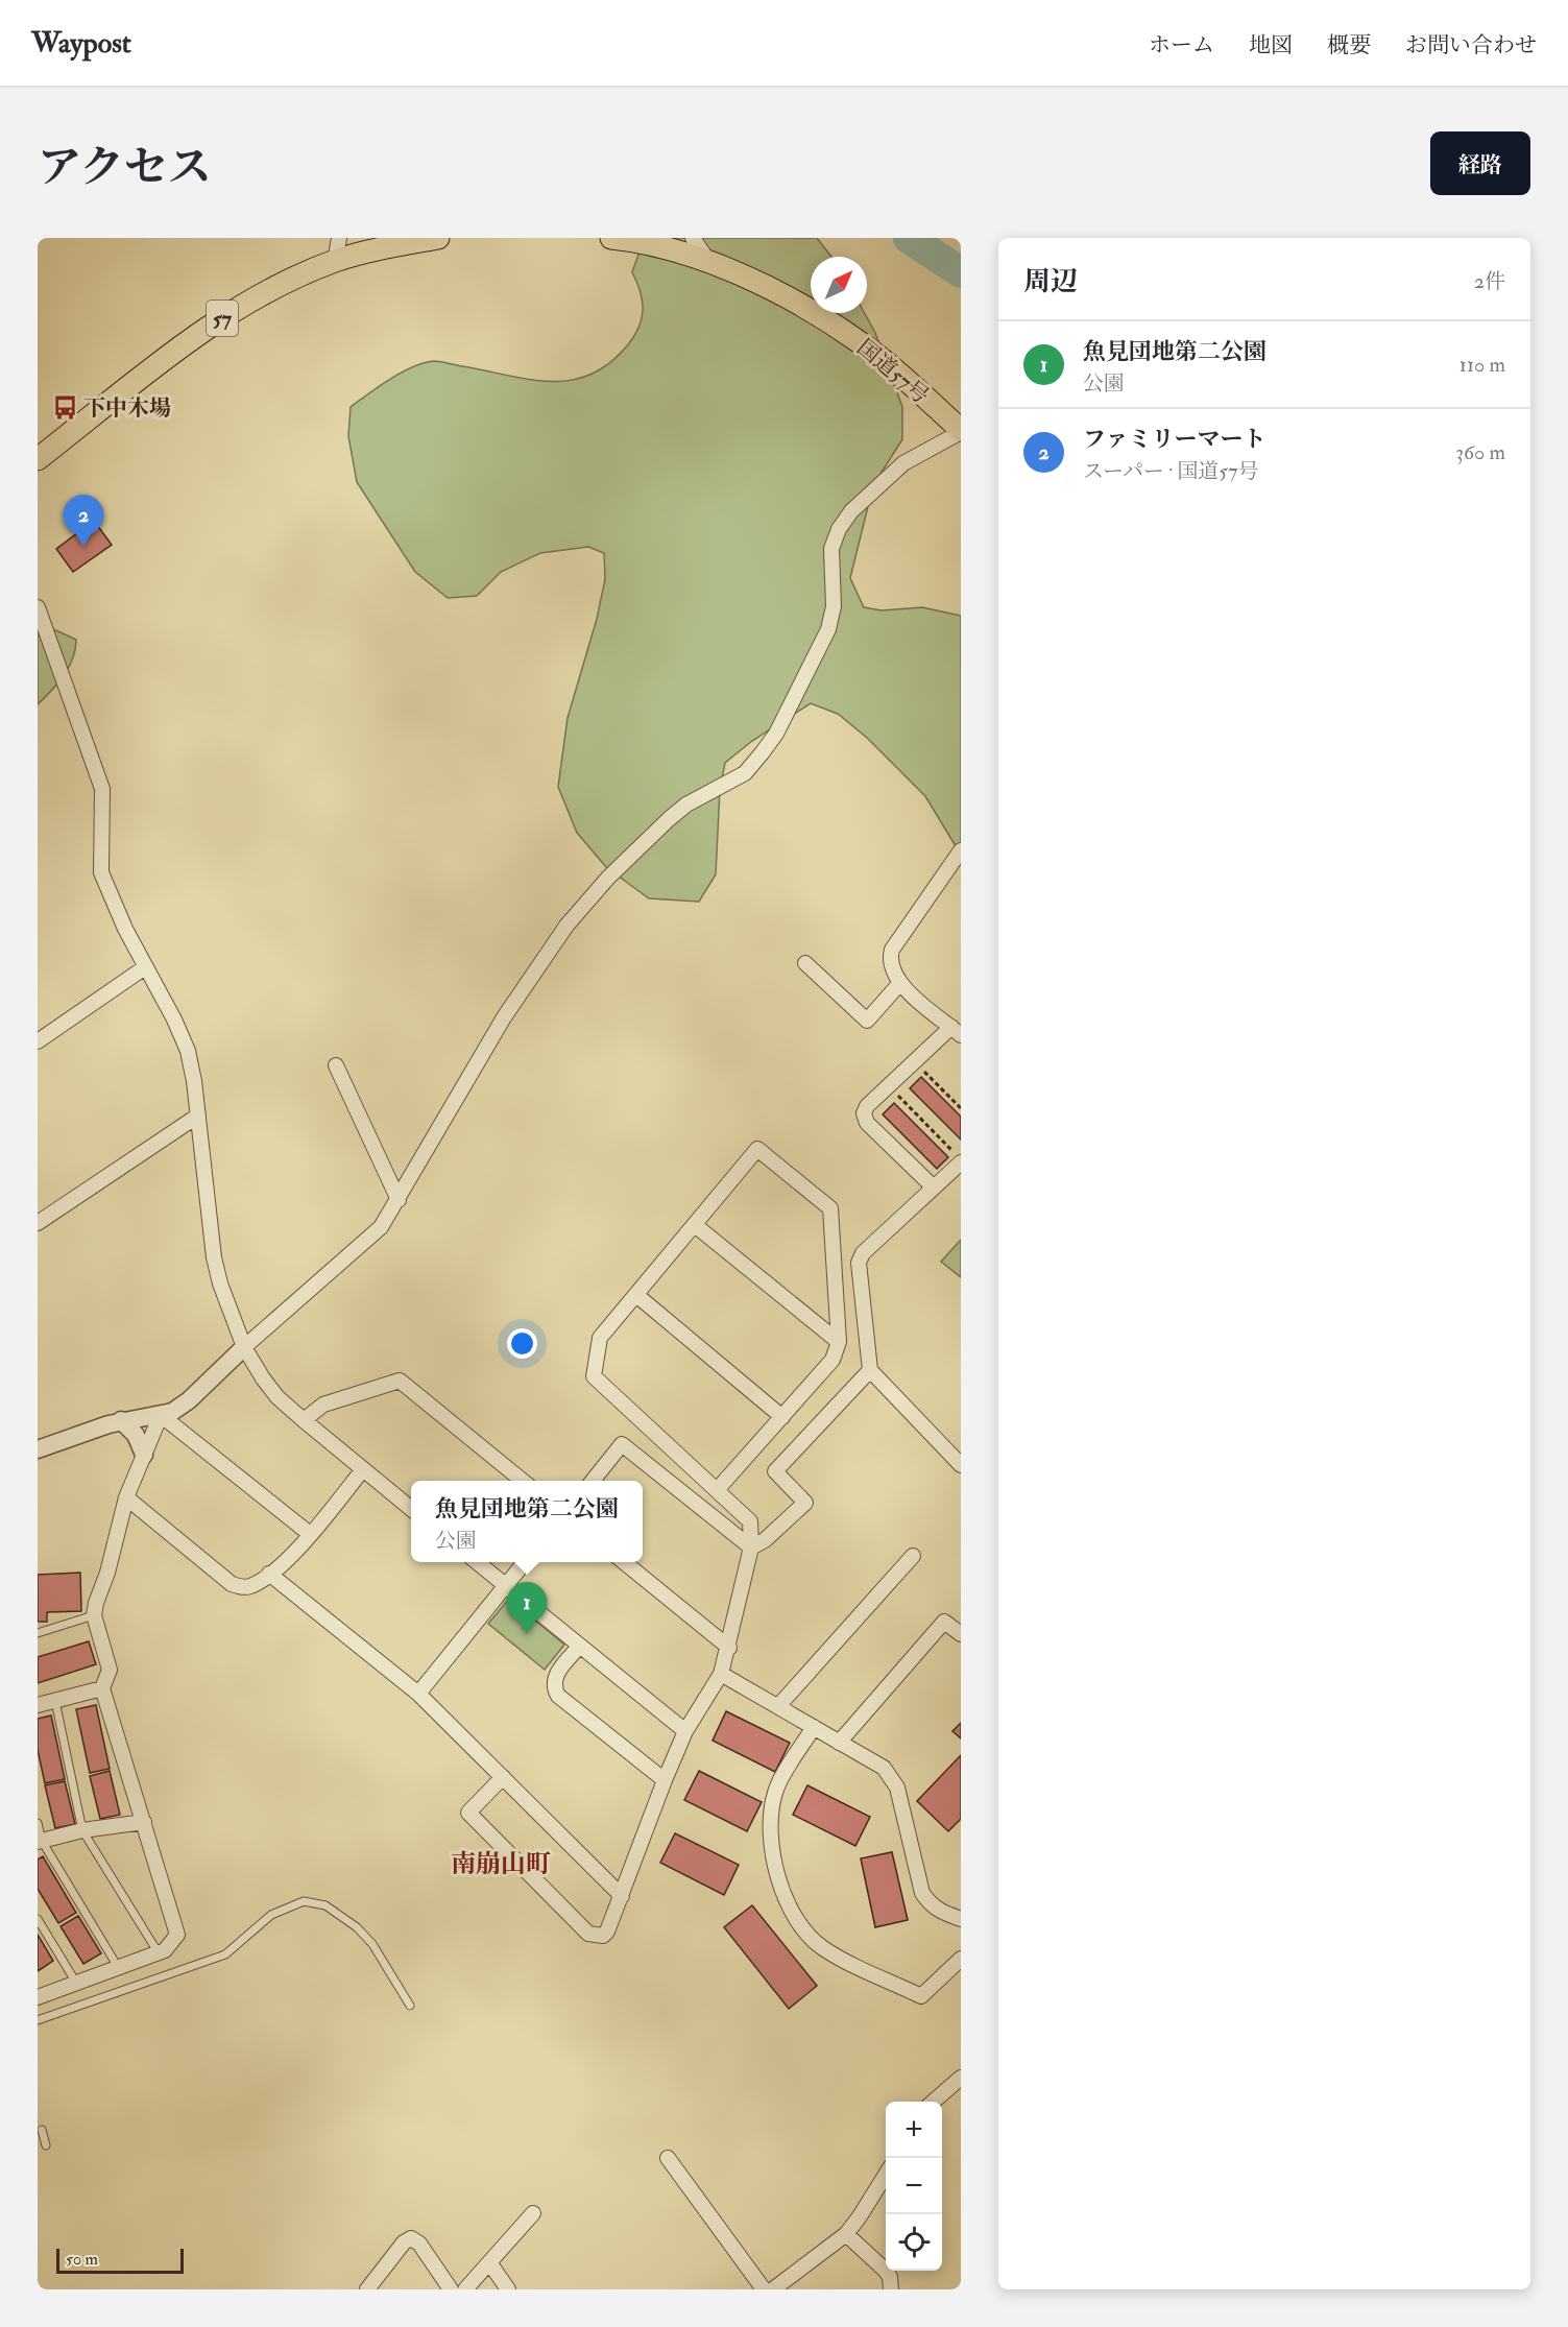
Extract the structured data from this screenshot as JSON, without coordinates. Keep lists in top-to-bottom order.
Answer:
{
  "streets": {
    "highway": ["57", "国道57号"]
  },
  "districts": ["南崩山町"],
  "places": {
    "bus stop": ["下中木場"]
  },
  "scale_bar": "50 m",
  "north": "top right",
  "page": {
    "header": "Waypost",
    "nav": [
      "ホーム",
      "地図",
      "概要",
      "お問い合わせ"
    ],
    "title": "アクセス",
    "buttons": "経路",
    "heading": ["周辺", "2件"],
    "list": [
      {
        "mark": "1",
        "name": "魚見団地第二公園",
        "note": "公園",
        "value": "110 m"
      },
      {
        "mark": "2",
        "name": "ファミリーマート",
        "note": "スーパー · 国道57号",
        "value": "360 m"
      }
    ],
    "pins": ["2", "1"],
    "popup": ["魚見団地第二公園", "公園"],
    "map_buttons": ["+", "−"],
    "scale": "50 m"
  }
}
